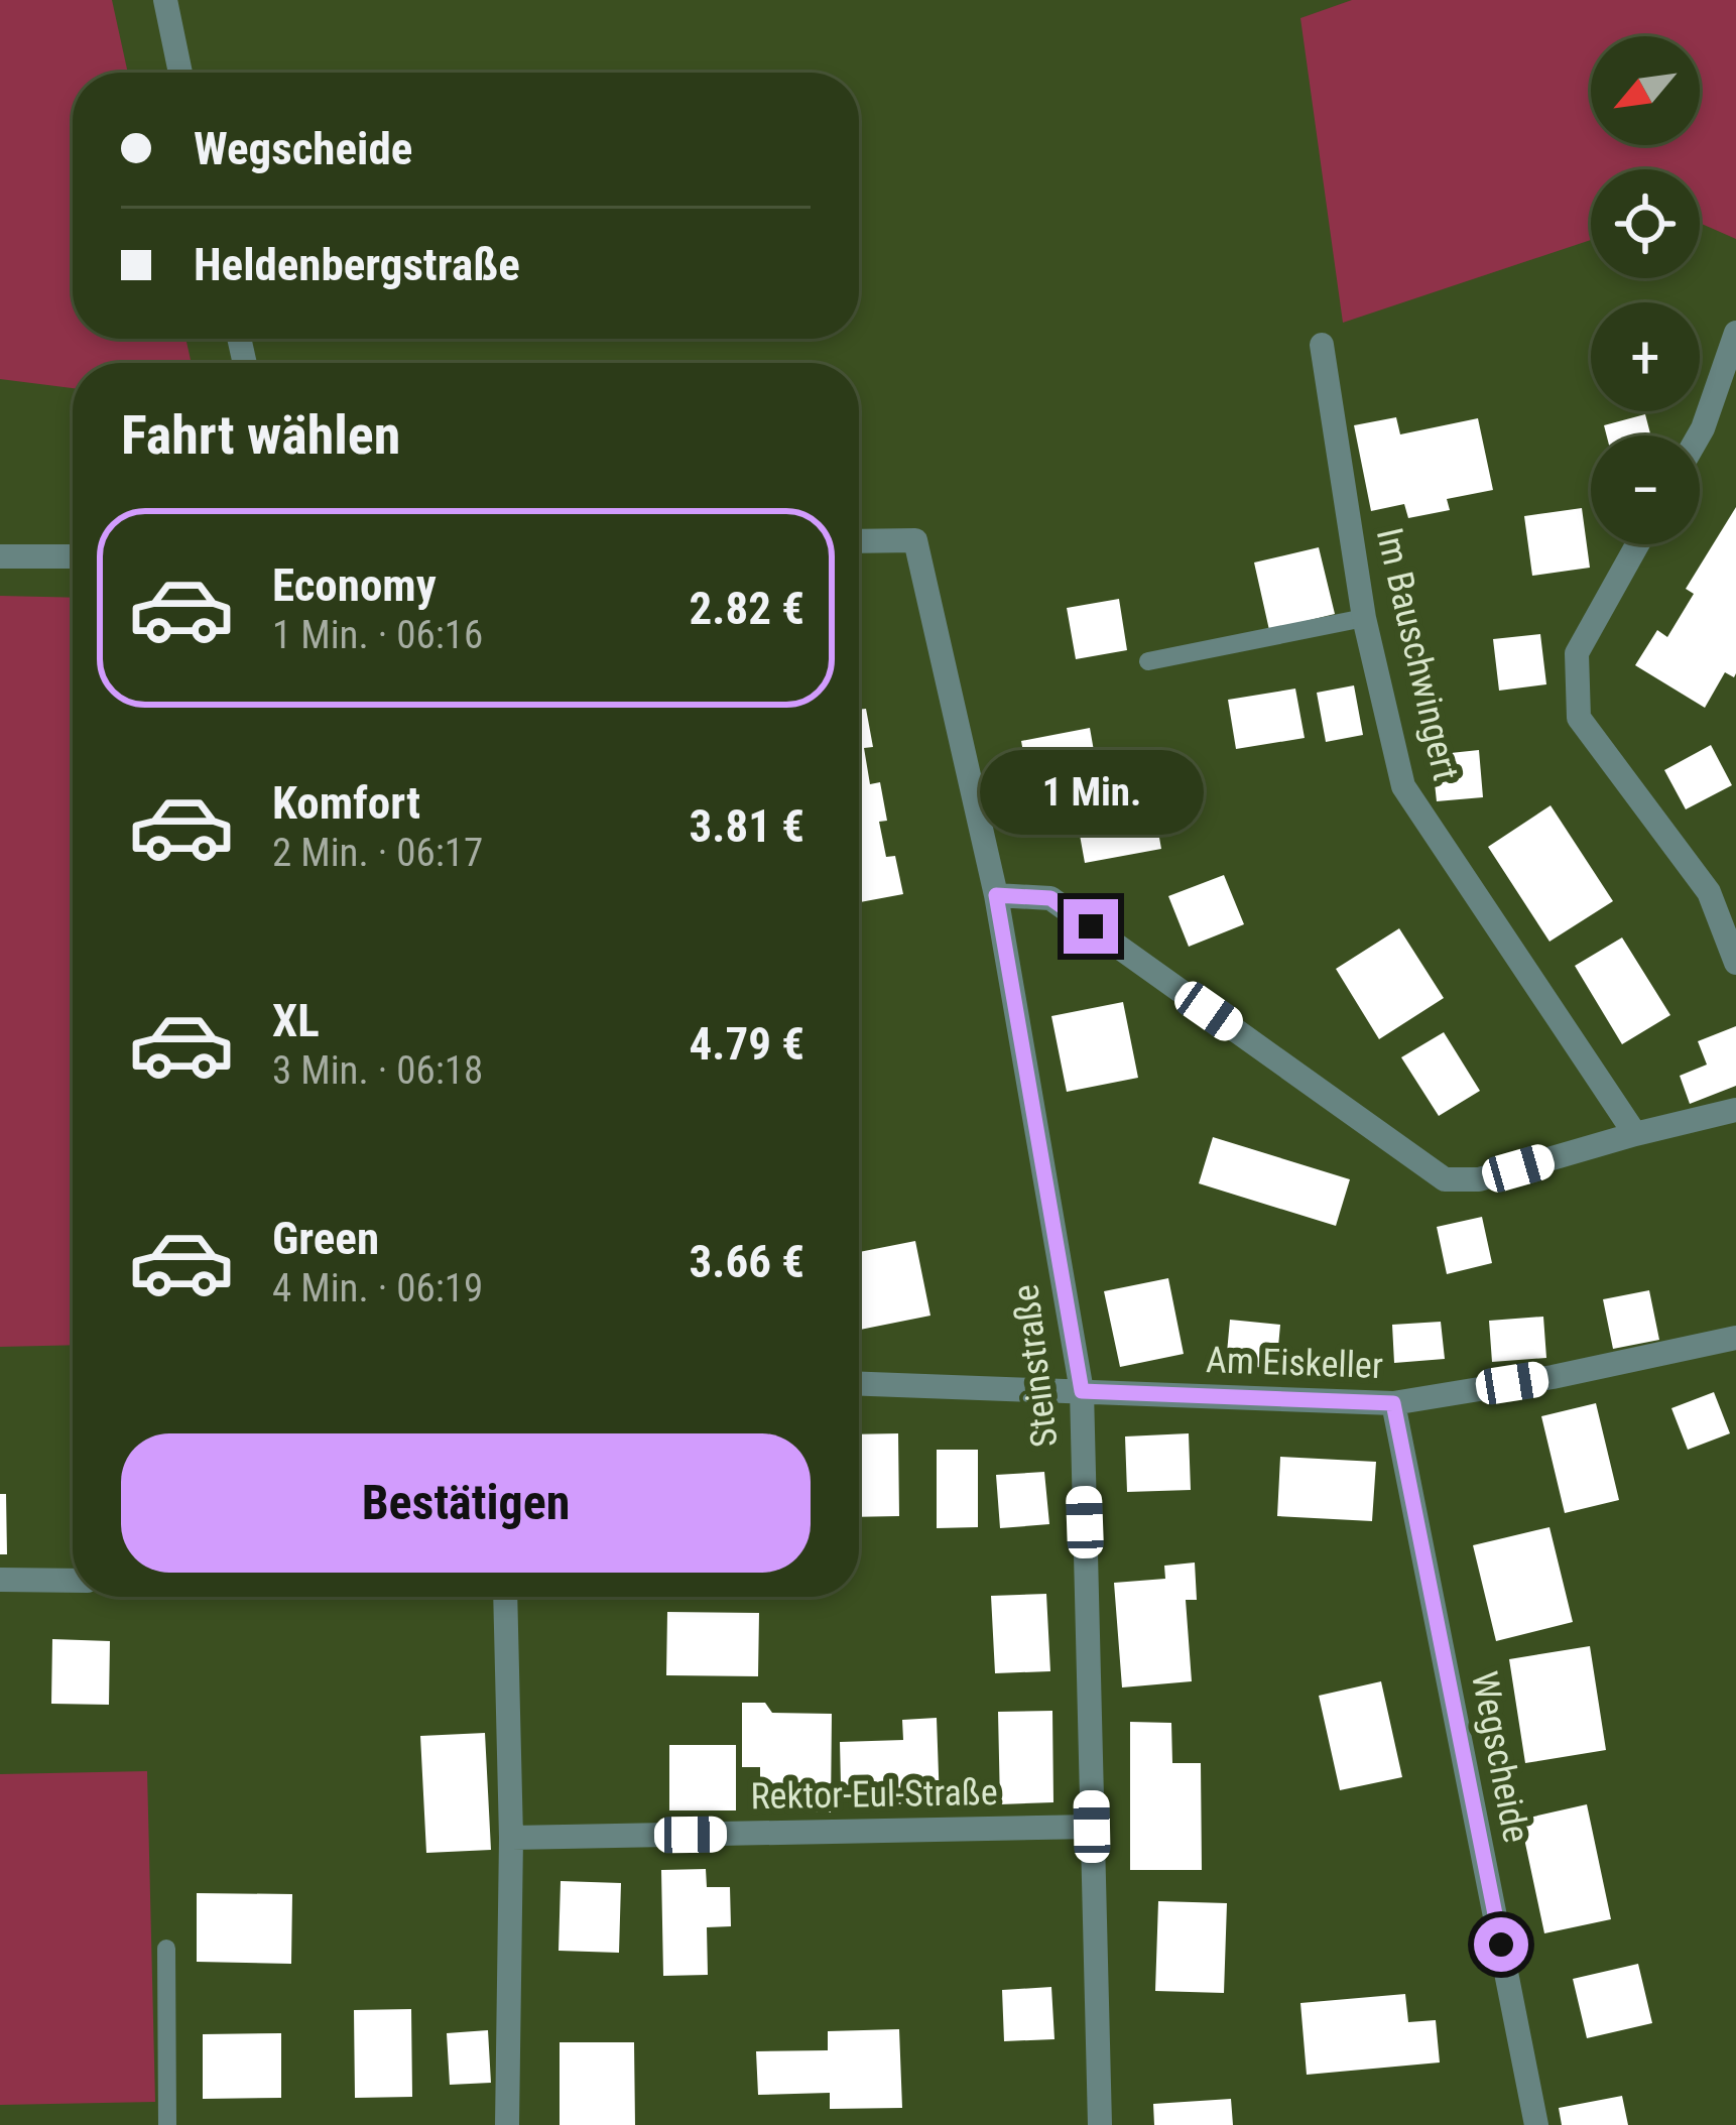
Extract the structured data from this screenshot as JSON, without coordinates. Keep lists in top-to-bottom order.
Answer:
{
  "streets": {
    "street": [
      "Im Bauschwingert",
      "Am Eiskeller",
      "Steinstraße",
      "Wegscheide",
      "Rektor-Eul-Straße"
    ]
  },
  "crossings": [
    ["Am Eiskeller", "Steinstraße"],
    ["Am Eiskeller", "Wegscheide"],
    ["Steinstraße", "Rektor-Eul-Straße"]
  ],
  "north": "bottom left",
  "page": {
    "map_buttons": ["+", "−"],
    "banner": ["Wegscheide", "Heldenbergstraße"],
    "heading": "Fahrt wählen",
    "list": [
      {
        "name": "Economy",
        "note": "1 Min. · 06:16",
        "value": "2.82 €"
      },
      {
        "name": "Komfort",
        "note": "2 Min. · 06:17",
        "value": "3.81 €"
      },
      {
        "name": "XL",
        "note": "3 Min. · 06:18",
        "value": "4.79 €"
      },
      {
        "name": "Green",
        "note": "4 Min. · 06:19",
        "value": "3.66 €"
      }
    ],
    "bubble": "1 Min.",
    "buttons": "Bestätigen"
  }
}
